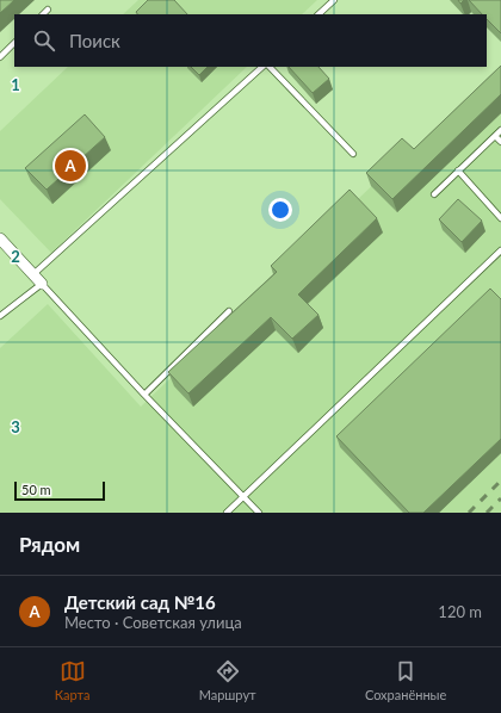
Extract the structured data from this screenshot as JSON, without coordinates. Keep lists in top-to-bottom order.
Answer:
{
  "scale_bar": "50 m",
  "page": {
    "search": "Поиск",
    "pins": "A",
    "scale": "50 m",
    "heading": "Рядом",
    "list": [
      {
        "mark": "A",
        "name": "Детский сад №16",
        "note": "Место · Советская улица",
        "value": "120 m"
      }
    ],
    "nav": ["Карта", "Маршрут", "Сохранённые"]
  },
  "grid": {
    "rows": ["1", "2", "3"]
  }
}
